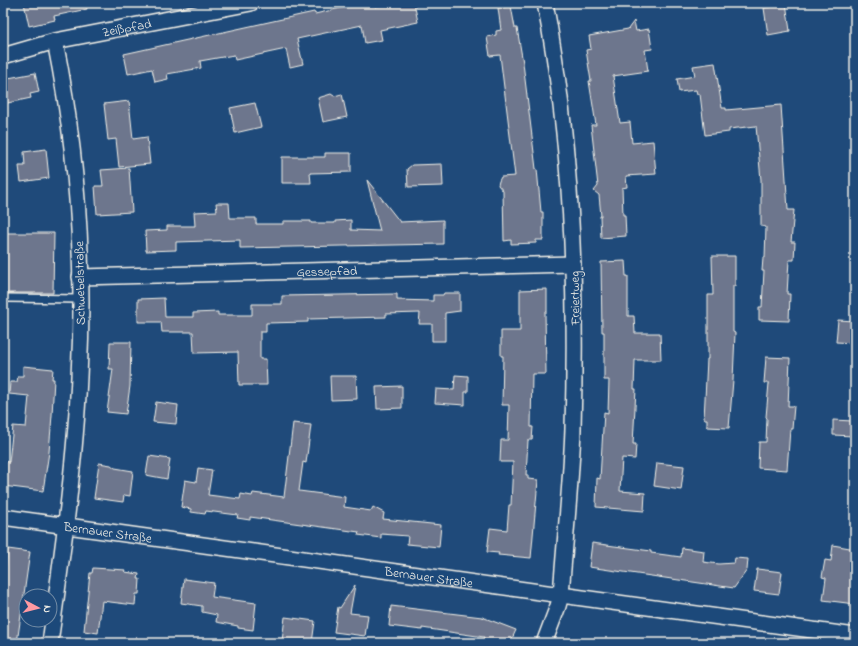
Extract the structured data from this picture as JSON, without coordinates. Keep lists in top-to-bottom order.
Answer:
{
  "streets": {
    "street": [
      "Zeißpfad",
      "Gessepfad",
      "Schwebelstraße",
      "Freiertweg",
      "Bernauer Straße"
    ]
  },
  "crossings": [
    ["Zeißpfad", "Schwebelstraße"],
    ["Gessepfad", "Schwebelstraße"],
    ["Gessepfad", "Freiertweg"],
    ["Schwebelstraße", "Bernauer Straße"],
    ["Freiertweg", "Bernauer Straße"]
  ],
  "north": "right"
}
